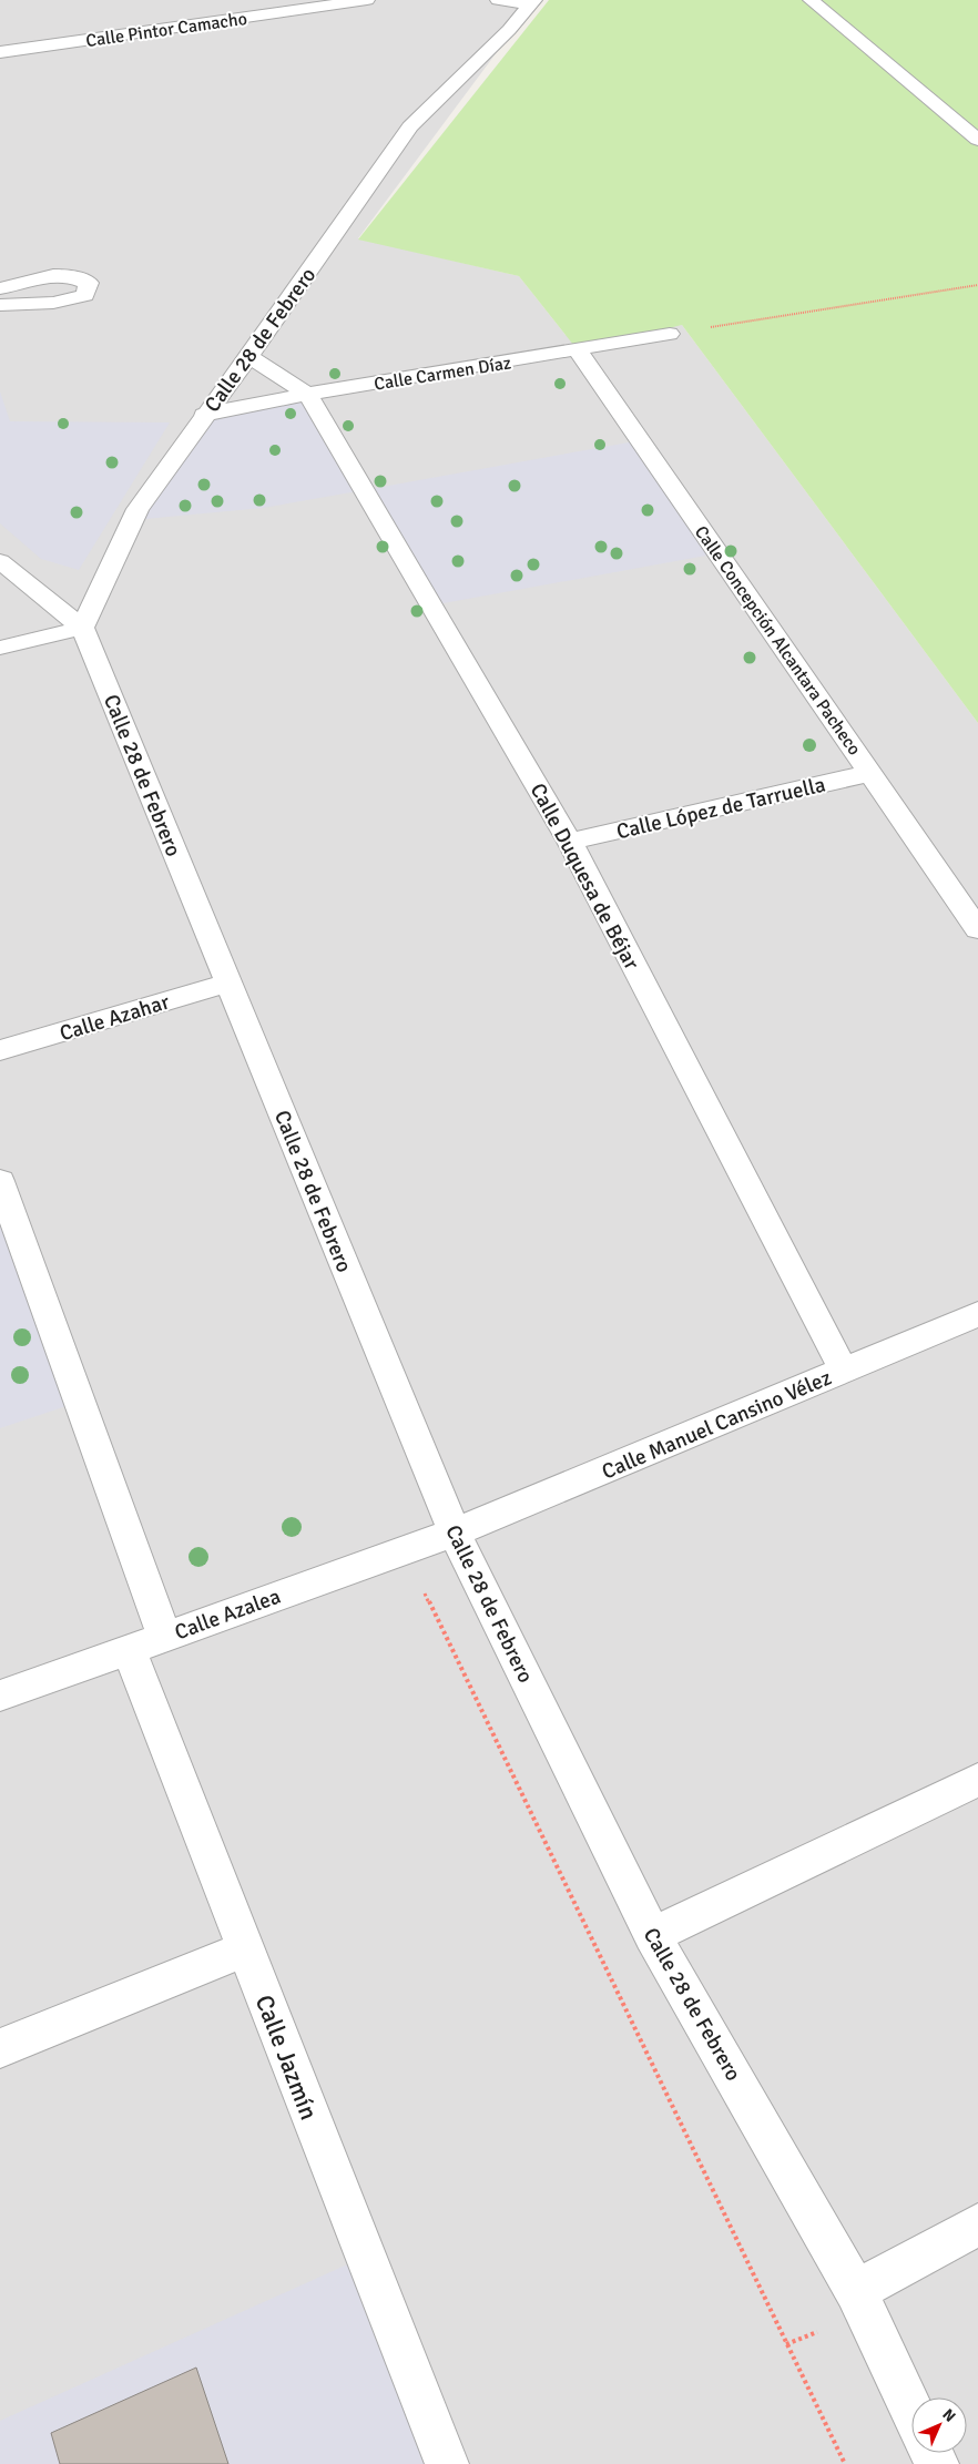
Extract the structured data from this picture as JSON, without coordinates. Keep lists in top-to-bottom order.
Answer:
{
  "streets": {
    "street": [
      "Calle Pintor Camacho",
      "Calle 28 de Febrero",
      "Calle Carmen Díaz",
      "Calle Concepción Alcantara Pacheco",
      "Calle López de Tarruella",
      "Calle Duquesa de Béjar",
      "Calle Azahar",
      "Calle Manuel Cansino Vélez",
      "Calle Azalea",
      "Calle Jazmín"
    ]
  },
  "crossings": [
    ["Calle 28 de Febrero", "Calle Carmen Díaz"],
    ["Calle 28 de Febrero", "Calle Azahar"],
    ["Calle 28 de Febrero", "Calle Manuel Cansino Vélez"],
    ["Calle 28 de Febrero", "Calle Azalea"],
    ["Calle Carmen Díaz", "Calle Concepción Alcantara Pacheco"],
    ["Calle Carmen Díaz", "Calle Duquesa de Béjar"],
    ["Calle Concepción Alcantara Pacheco", "Calle López de Tarruella"],
    ["Calle López de Tarruella", "Calle Duquesa de Béjar"],
    ["Calle Duquesa de Béjar", "Calle Manuel Cansino Vélez"],
    ["Calle Manuel Cansino Vélez", "Calle Azalea"],
    ["Calle Azalea", "Calle Jazmín"]
  ],
  "north": "top right"
}
